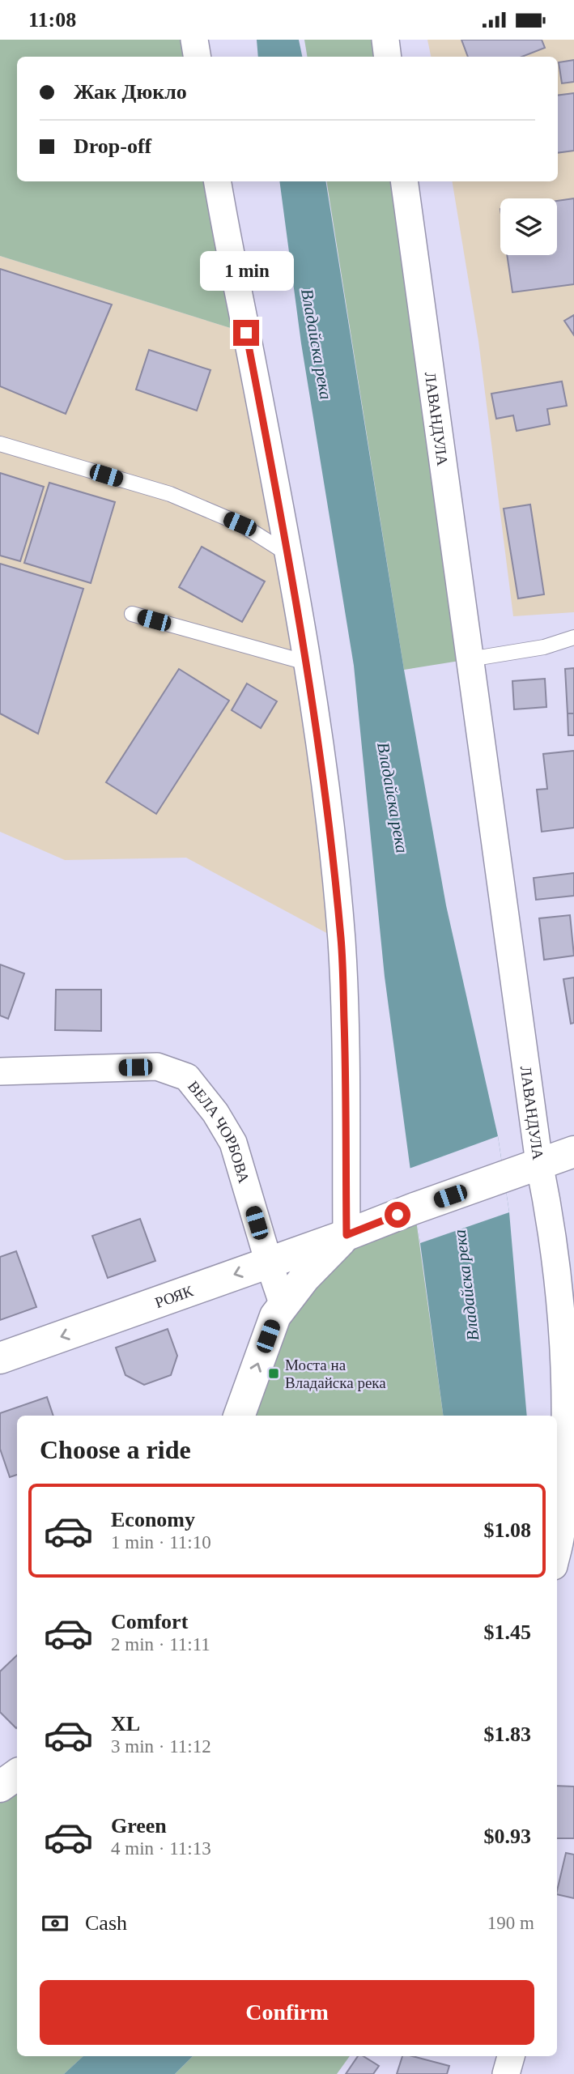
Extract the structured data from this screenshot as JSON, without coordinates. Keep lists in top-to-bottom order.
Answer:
{
  "streets": {
    "street": ["ЛАВАНДУЛА", "ВЕЛА ЧОРБОВА", "РОЯК"]
  },
  "crossings": [
    ["ЛАВАНДУЛА", "РОЯК"],
    ["ВЕЛА ЧОРБОВА", "РОЯК"]
  ],
  "one_way": ["РОЯК"],
  "water": ["Владайска река"],
  "places": {
    "transit": ["Моста на Владайска река"]
  },
  "page": {
    "status": "11:08",
    "banner": ["Жак Дюкло", "Drop-off"],
    "bubble": "1 min",
    "heading": "Choose a ride",
    "list": [
      {
        "name": "Economy",
        "note": "1 min · 11:10",
        "value": "$1.08"
      },
      {
        "name": "Comfort",
        "note": "2 min · 11:11",
        "value": "$1.45"
      },
      {
        "name": "XL",
        "note": "3 min · 11:12",
        "value": "$1.83"
      },
      {
        "name": "Green",
        "note": "4 min · 11:13",
        "value": "$0.93"
      }
    ],
    "pay": ["Cash", "190 m"],
    "buttons": "Confirm"
  }
}
